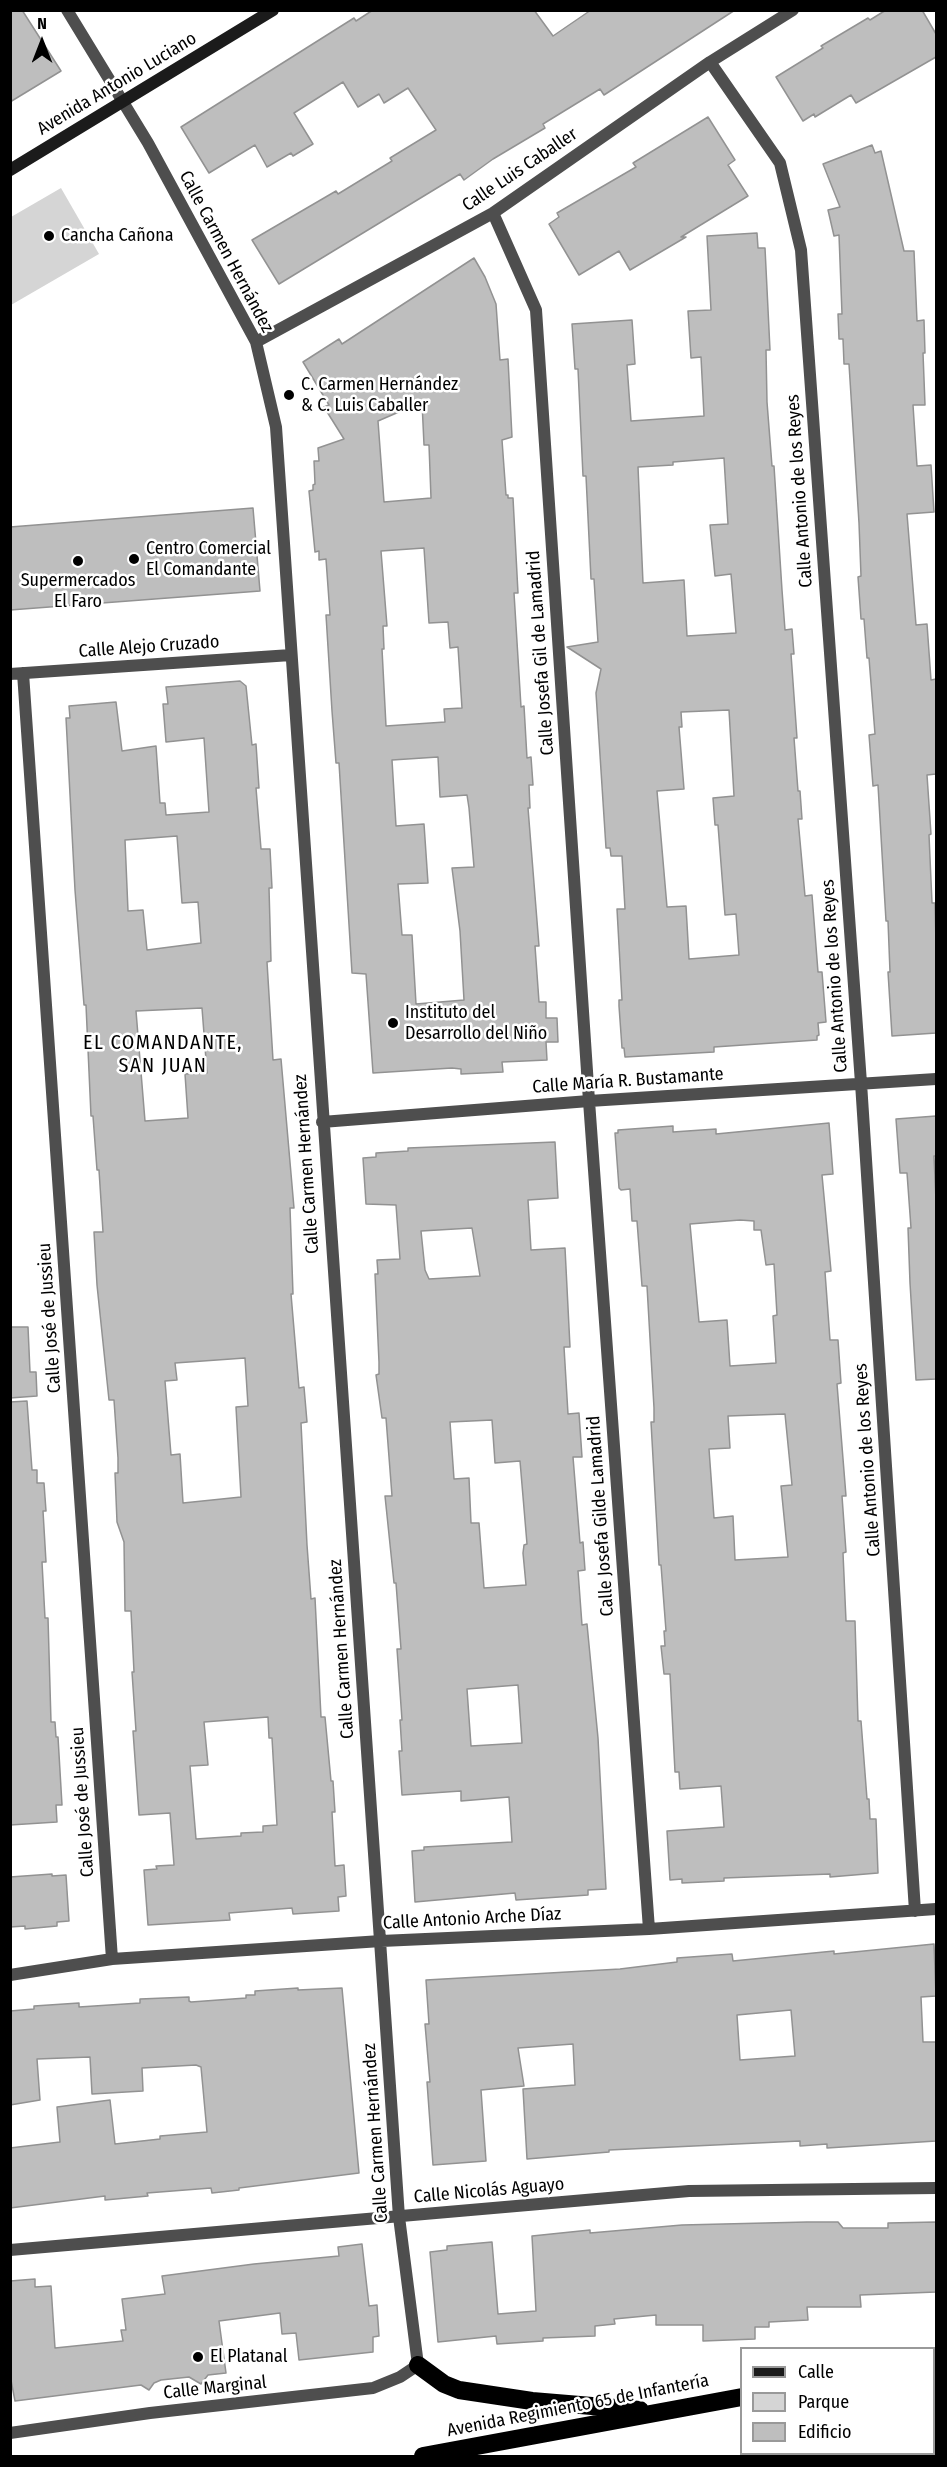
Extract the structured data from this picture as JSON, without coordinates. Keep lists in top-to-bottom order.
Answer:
{
  "streets": {
    "highway": ["Avenida Regimiento 65 de Infantería"],
    "street": [
      "Avenida Antonio Luciano",
      "Calle Luis Caballer",
      "Calle Carmen Hernández",
      "Calle Antonio de los Reyes",
      "Calle Alejo Cruzado",
      "Calle Josefa Gil de Lamadrid",
      "Calle María R. Bustamante",
      "Calle José de Jussieu",
      "Calle Josefa Gilde Lamadrid",
      "Calle Antonio Arche Díaz",
      "Calle Nicolás Aguayo",
      "Calle Marginal"
    ]
  },
  "crossings": [
    ["Avenida Antonio Luciano", "Calle Carmen Hernández"],
    ["Calle Luis Caballer", "Calle Carmen Hernández"],
    ["Calle Luis Caballer", "Calle Antonio de los Reyes"],
    ["Calle Luis Caballer", "Calle Josefa Gil de Lamadrid"],
    ["Calle Carmen Hernández", "Calle Alejo Cruzado"],
    ["Calle Carmen Hernández", "Calle María R. Bustamante"],
    ["Calle Carmen Hernández", "Calle Antonio Arche Díaz"],
    ["Calle Carmen Hernández", "Calle Nicolás Aguayo"],
    ["Calle Carmen Hernández", "Calle Marginal"],
    ["Calle Antonio de los Reyes", "Calle María R. Bustamante"],
    ["Calle Antonio de los Reyes", "Calle Antonio Arche Díaz"],
    ["Calle Alejo Cruzado", "Calle José de Jussieu"],
    ["Calle Josefa Gil de Lamadrid", "Calle María R. Bustamante"],
    ["Calle Josefa Gil de Lamadrid", "Calle Josefa Gilde Lamadrid"],
    ["Calle María R. Bustamante", "Calle Josefa Gilde Lamadrid"],
    ["Calle José de Jussieu", "Calle Antonio Arche Díaz"],
    ["Calle Josefa Gilde Lamadrid", "Calle Antonio Arche Díaz"]
  ],
  "districts": ["EL COMANDANTE, SAN JUAN"],
  "places": [
    "Cancha Cañona",
    "C. Carmen Hernández & C. Luis Caballer",
    "Centro Comercial El Comandante",
    "Supermercados El Faro",
    "Instituto del Desarrollo del Niño",
    "El Platanal"
  ],
  "legend": ["Calle", "Parque", "Edificio"],
  "north": "top"
}
